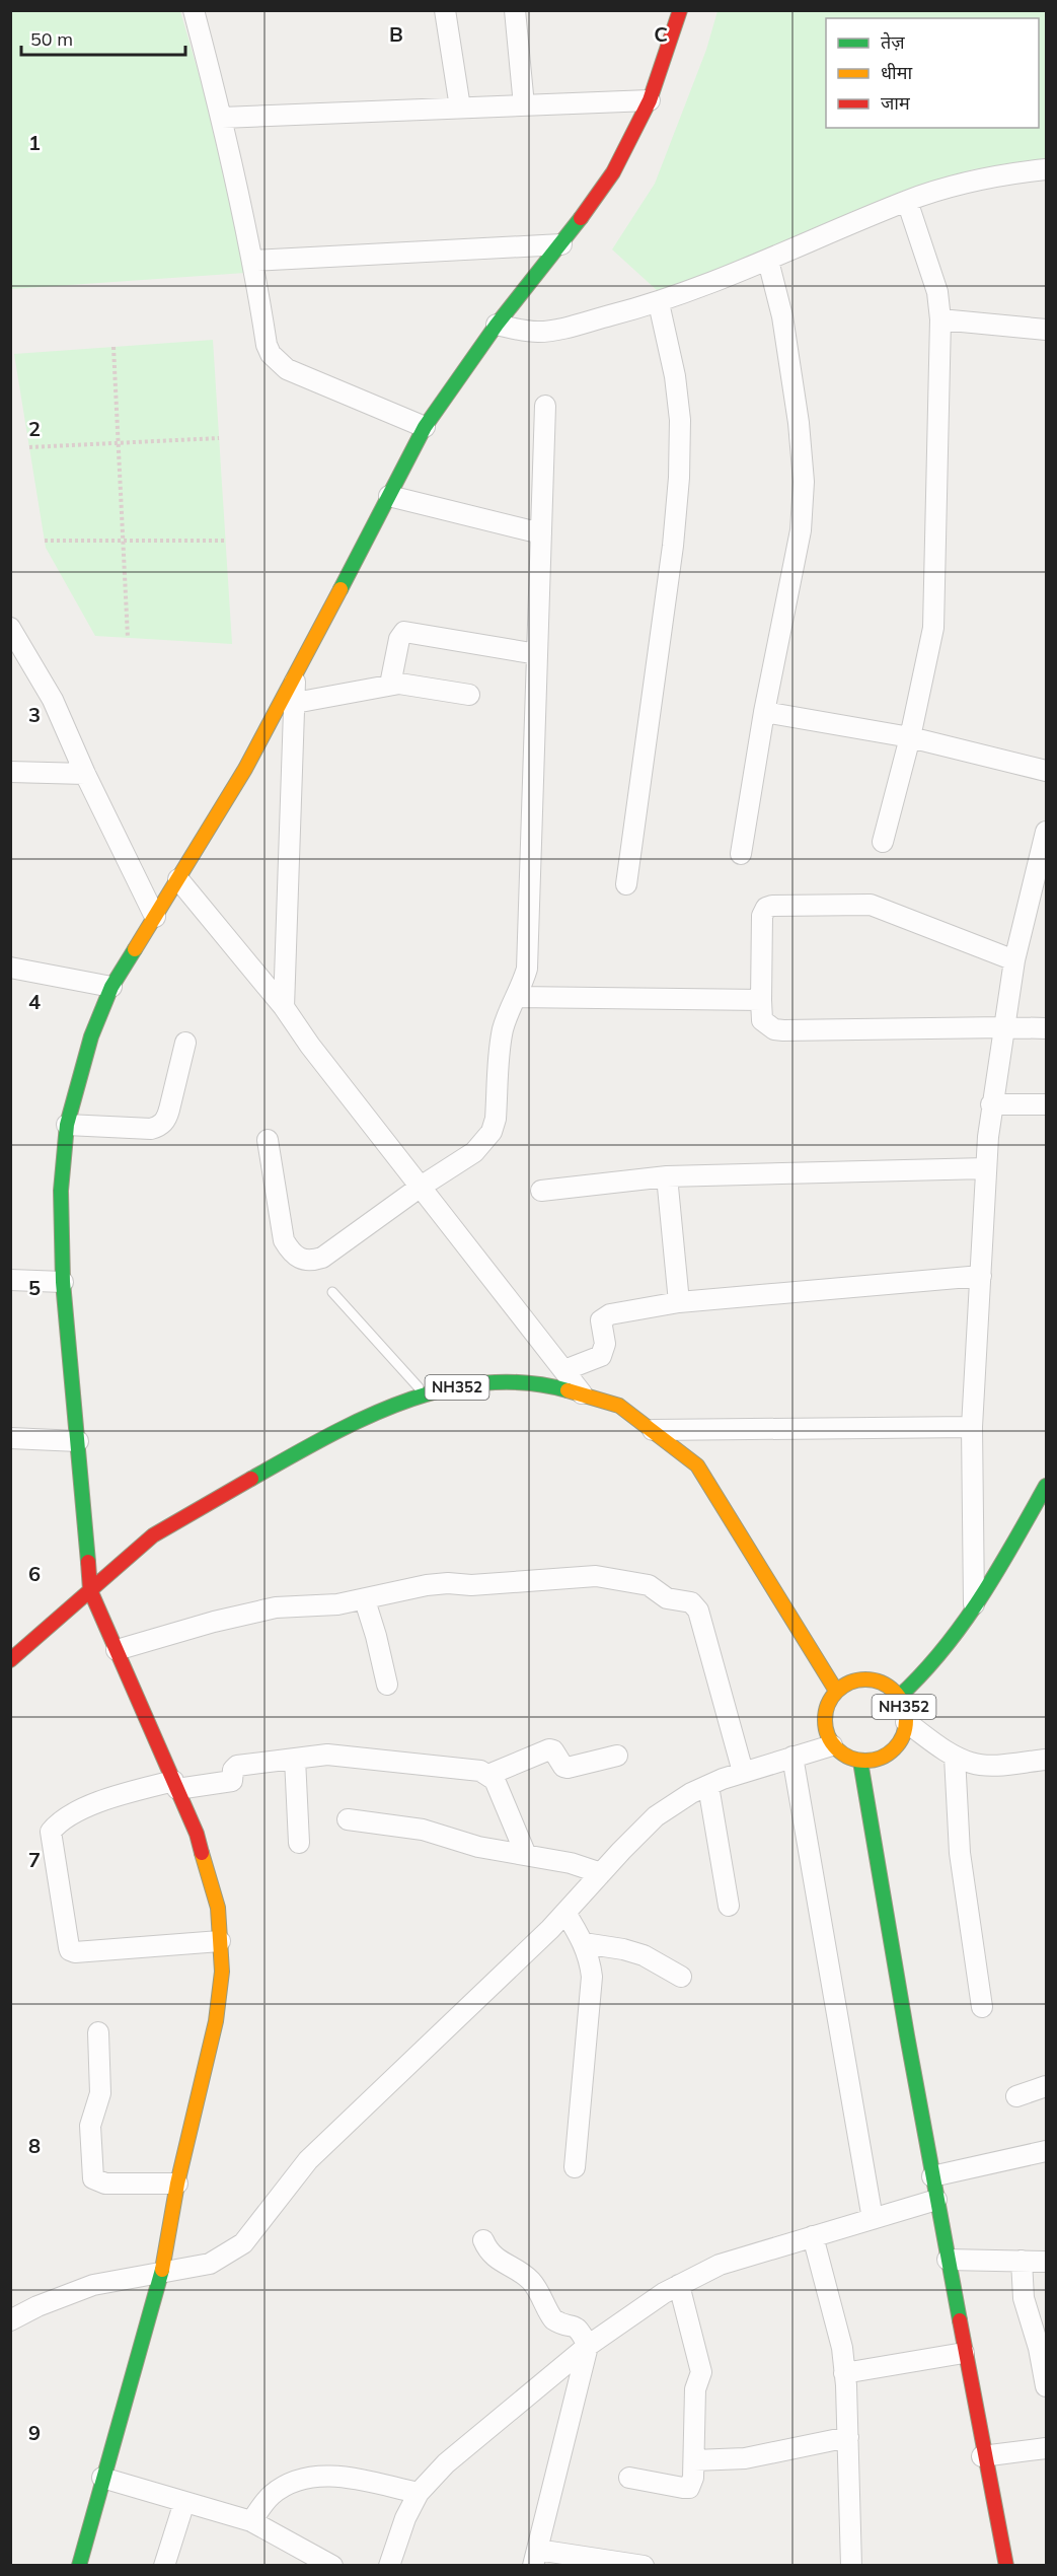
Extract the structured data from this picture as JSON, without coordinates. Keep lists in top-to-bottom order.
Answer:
{
  "streets": {
    "main road": ["NH352"]
  },
  "legend": ["तेज़", "धीमा", "जाम"],
  "scale_bar": "50 m",
  "grid": {
    "columns": ["B", "C"],
    "rows": [
      "1",
      "2",
      "3",
      "4",
      "5",
      "6",
      "7",
      "8",
      "9"
    ]
  }
}
